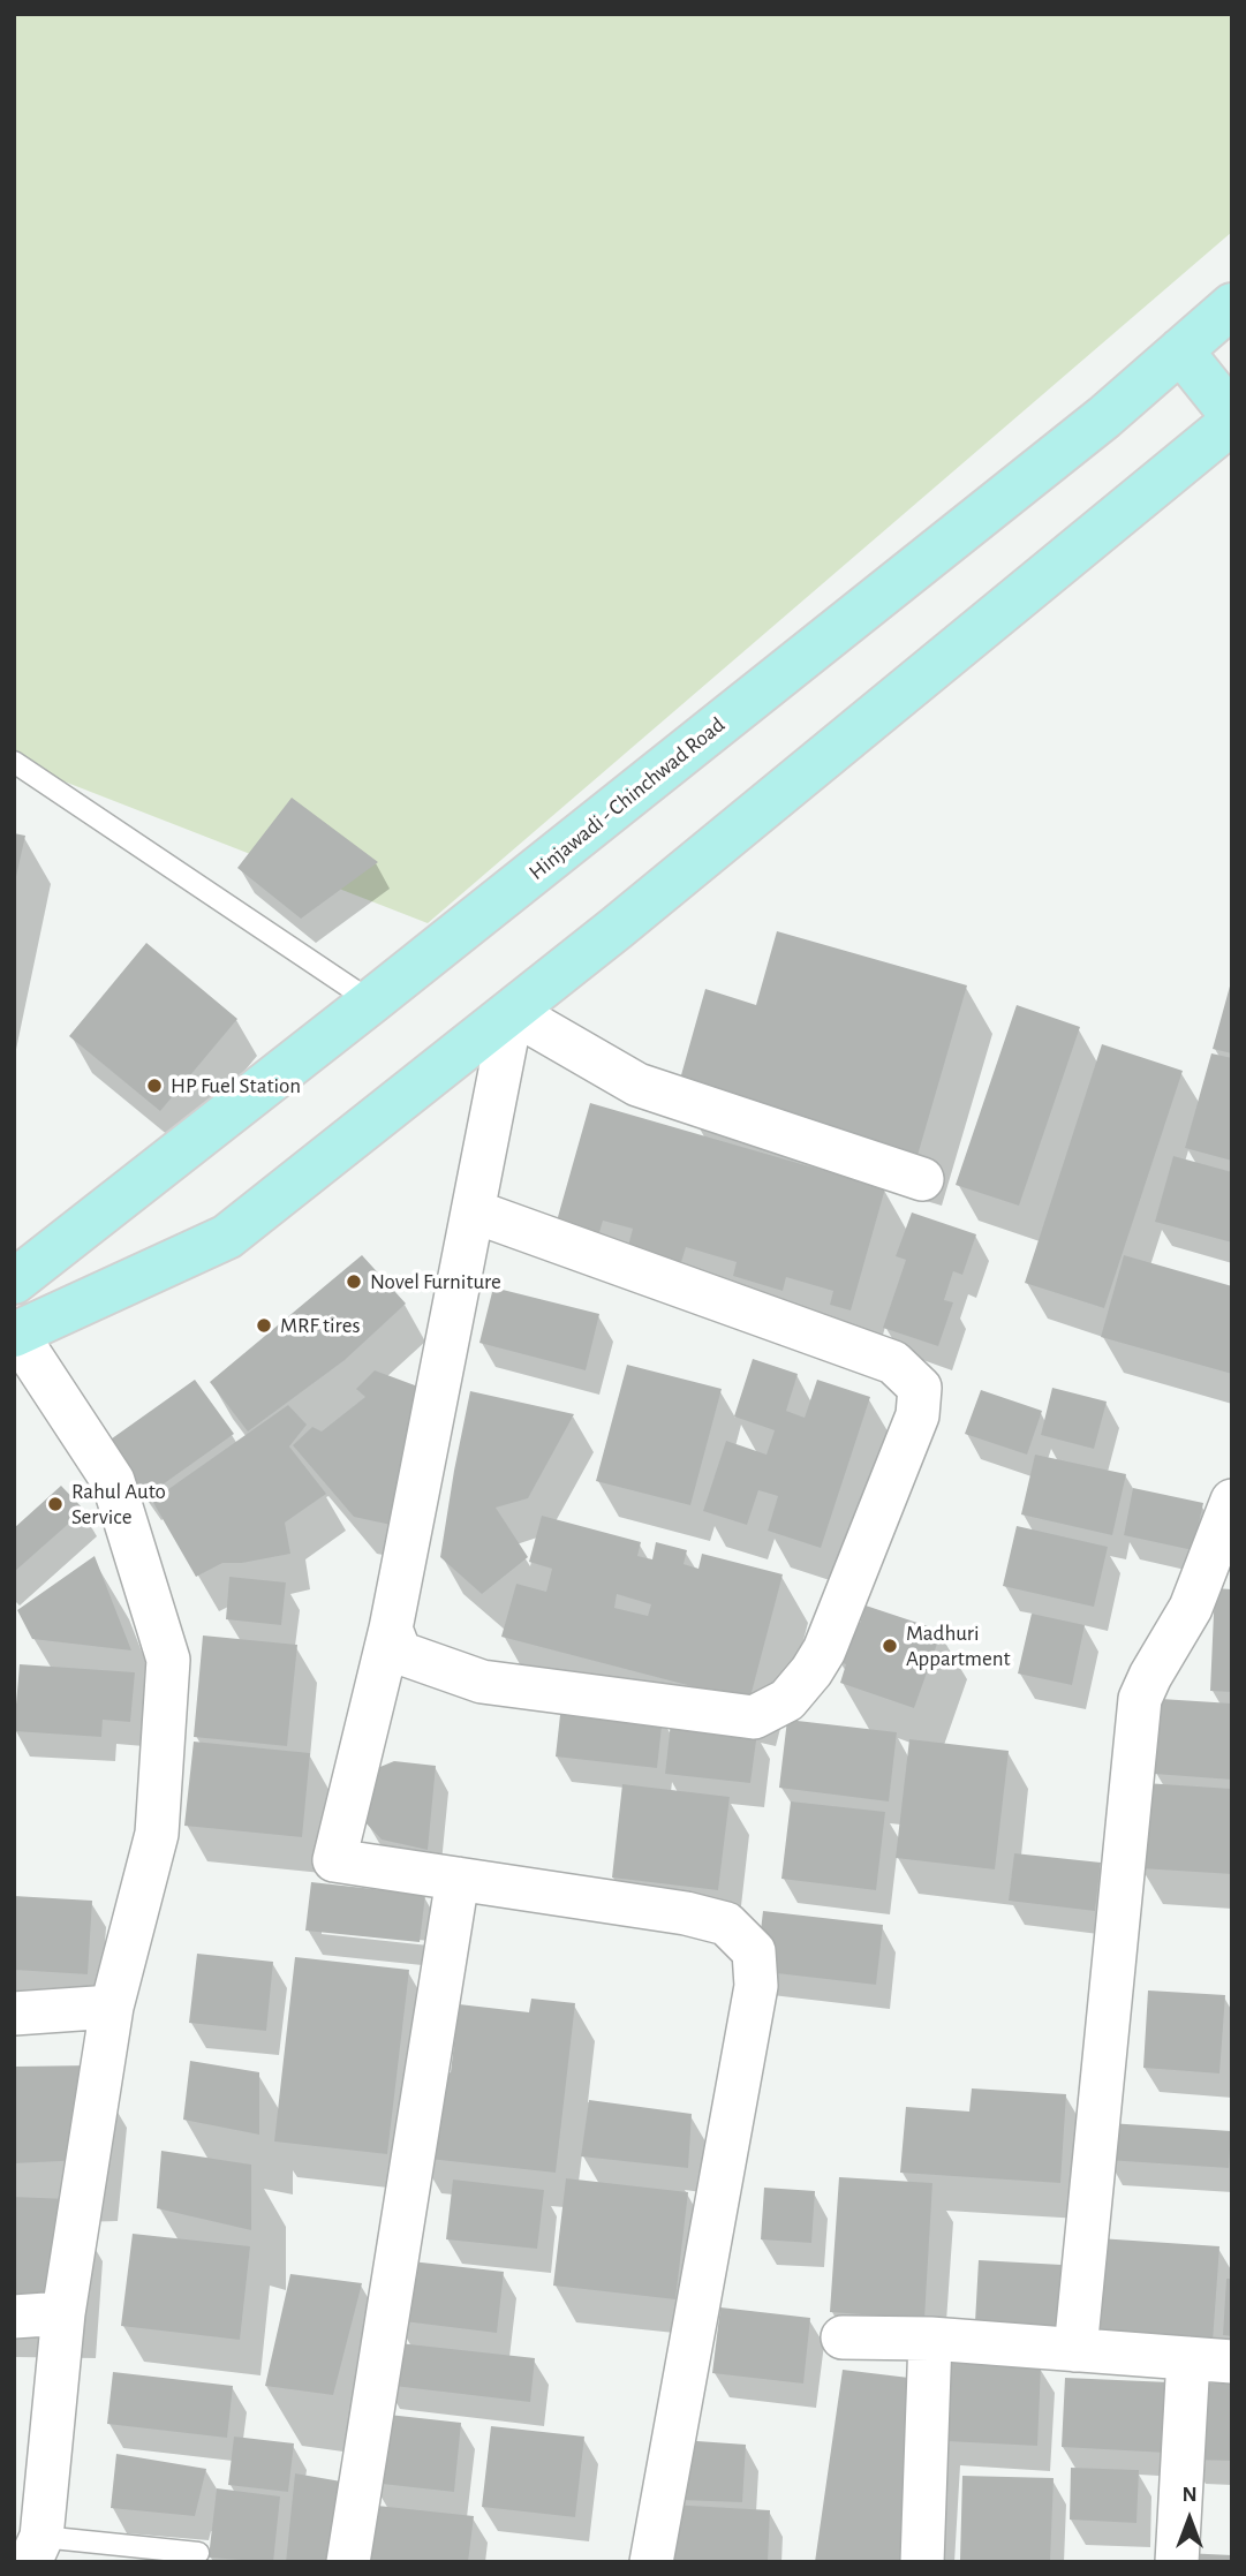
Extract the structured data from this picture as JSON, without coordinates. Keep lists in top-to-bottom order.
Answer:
{
  "streets": {
    "main road": ["Hinjawadi - Chinchwad Road"]
  },
  "places": [
    "HP Fuel Station",
    "Novel Furniture",
    "MRF tires",
    "Rahul Auto Service",
    "Madhuri Appartment"
  ],
  "north": "top"
}
